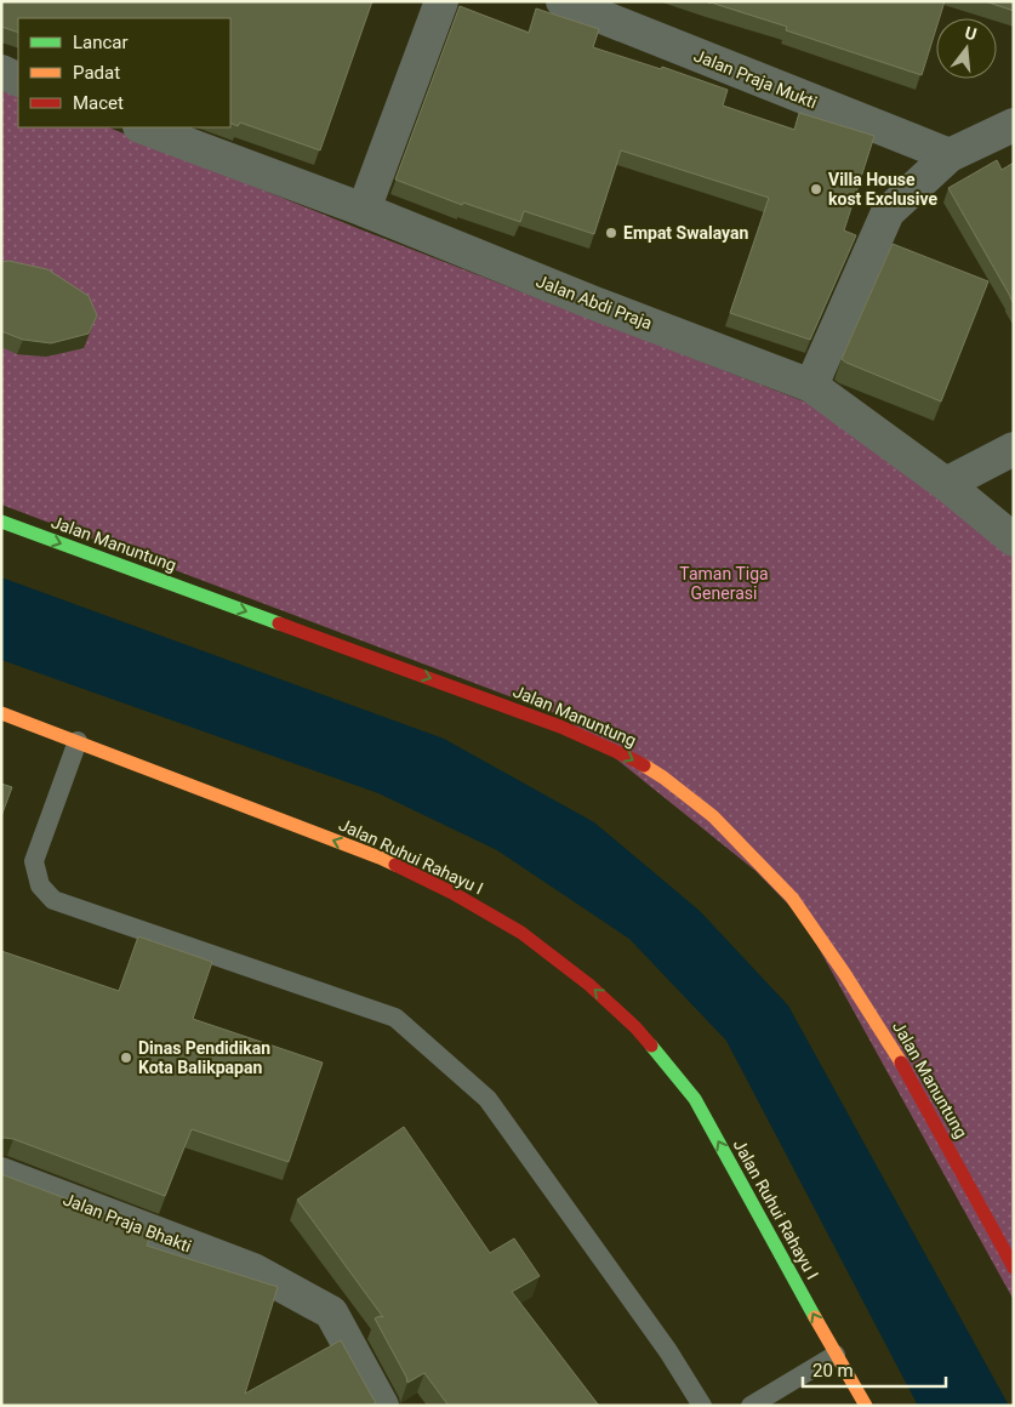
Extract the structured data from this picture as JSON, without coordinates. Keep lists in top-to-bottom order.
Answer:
{
  "streets": {
    "street": [
      "Jalan Praja Mukti",
      "Jalan Abdi Praja",
      "Jalan Manuntung",
      "Jalan Ruhui Rahayu I",
      "Jalan Praja Bhakti"
    ]
  },
  "one_way": ["Jalan Manuntung", "Jalan Ruhui Rahayu I"],
  "parks": ["Taman Tiga Generasi"],
  "places": ["Villa House kost Exclusive", "Empat Swalayan", "Dinas Pendidikan Kota Balikpapan"],
  "legend": ["Lancar", "Padat", "Macet"],
  "scale_bar": "20 m",
  "north": "top"
}
